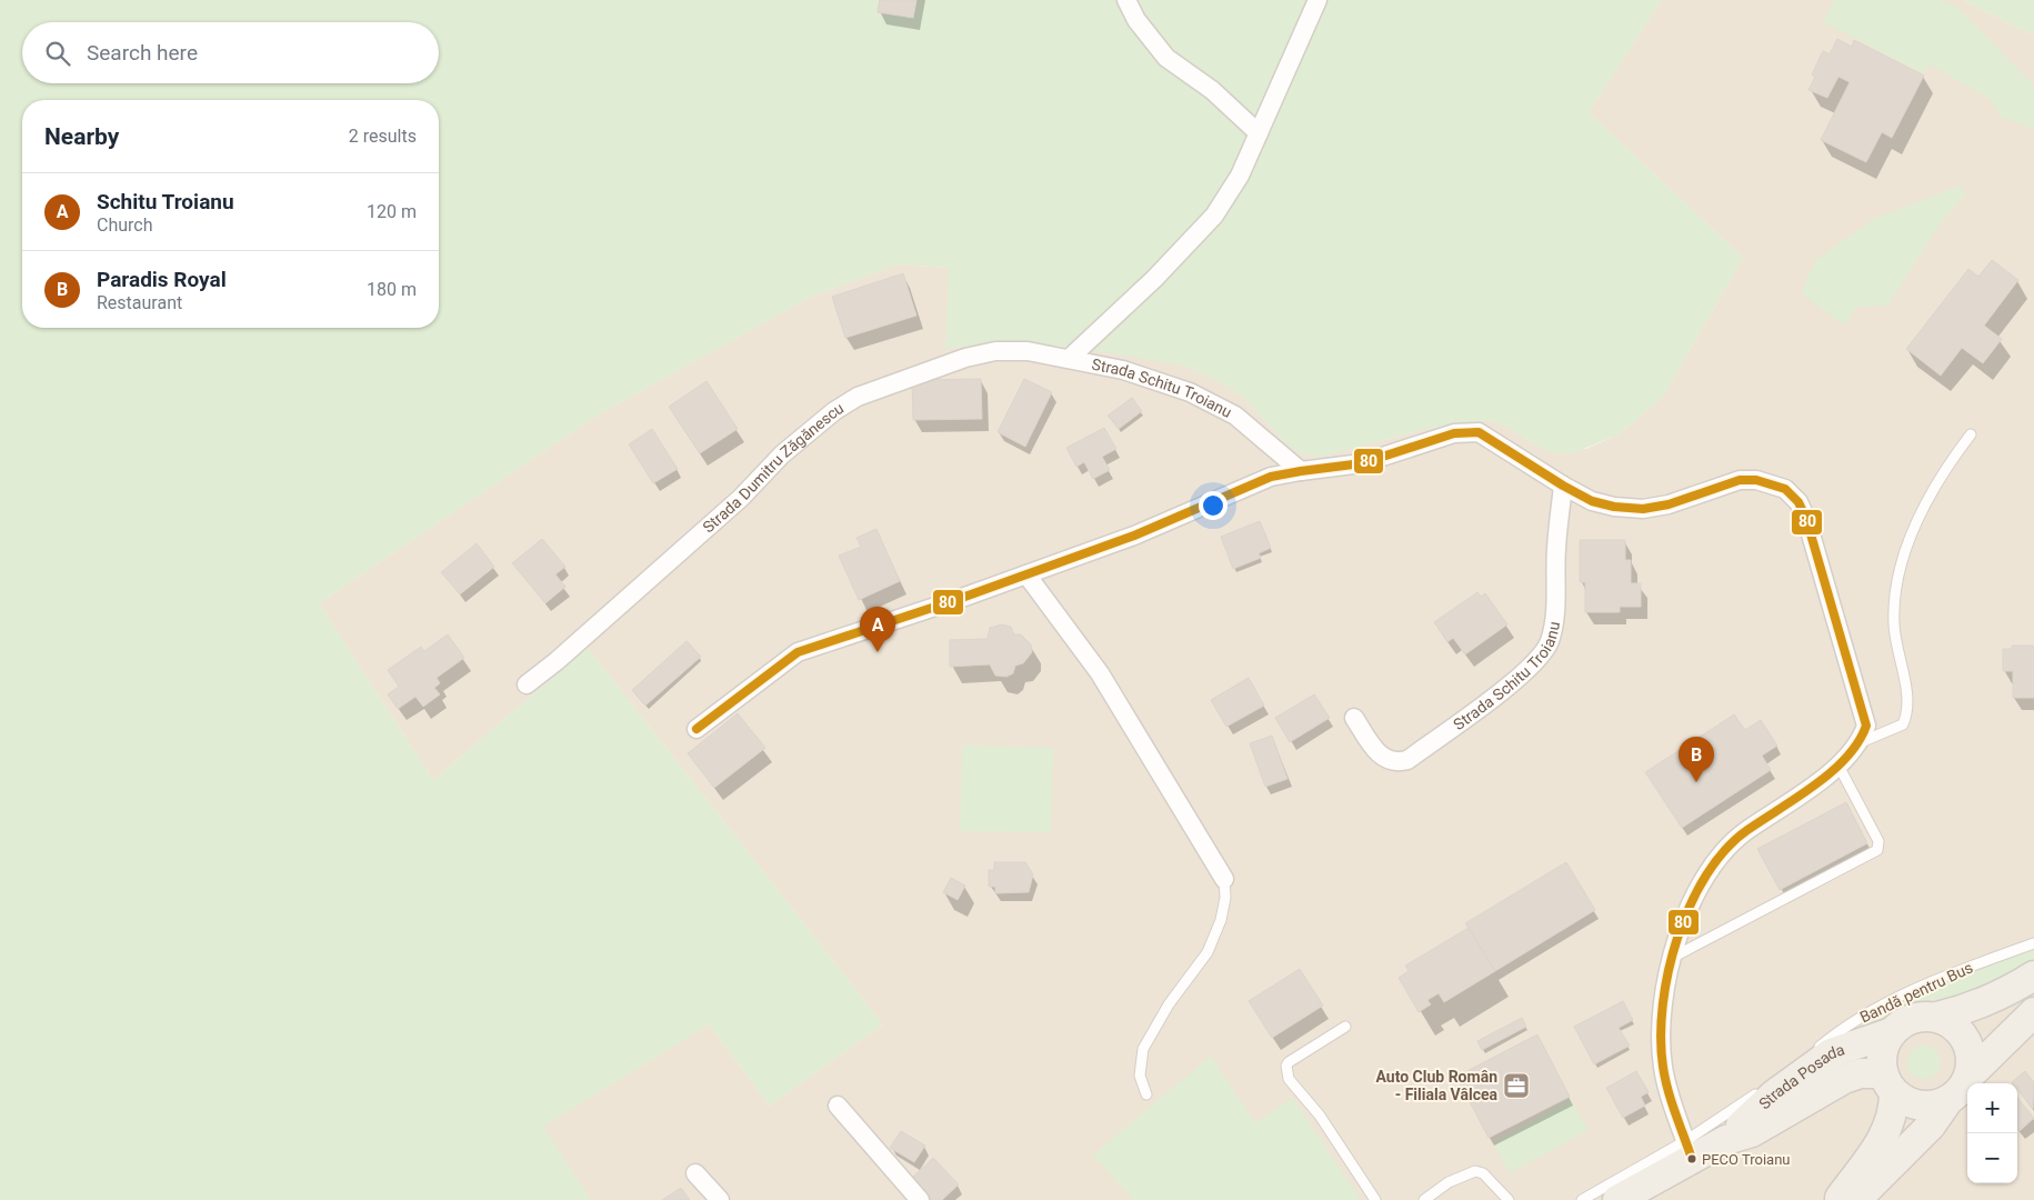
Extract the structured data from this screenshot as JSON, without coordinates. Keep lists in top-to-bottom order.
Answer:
{
  "streets": {
    "main road": ["Strada Posada"],
    "street": ["Strada Schitu Troianu", "Strada Dumitru Zăgănescu"],
    "lane": ["Bandă pentru Bus"]
  },
  "crossings": [
    ["Strada Schitu Troianu", "Strada Dumitru Zăgănescu"],
    ["Bandă pentru Bus", "Strada Posada"]
  ],
  "places": {
    "office": ["Auto Club Român - Filiala Vâlcea"],
    "other": ["PECO Troianu"]
  },
  "lines": ["transit line 80"],
  "page": {
    "search": "Search here",
    "heading": ["Nearby", "2 results"],
    "list": [
      {
        "mark": "A",
        "name": "Schitu Troianu",
        "note": "Church",
        "value": "120 m"
      },
      {
        "mark": "B",
        "name": "Paradis Royal",
        "note": "Restaurant",
        "value": "180 m"
      }
    ],
    "pins": ["A", "B"],
    "map_buttons": ["+", "−"]
  }
}
